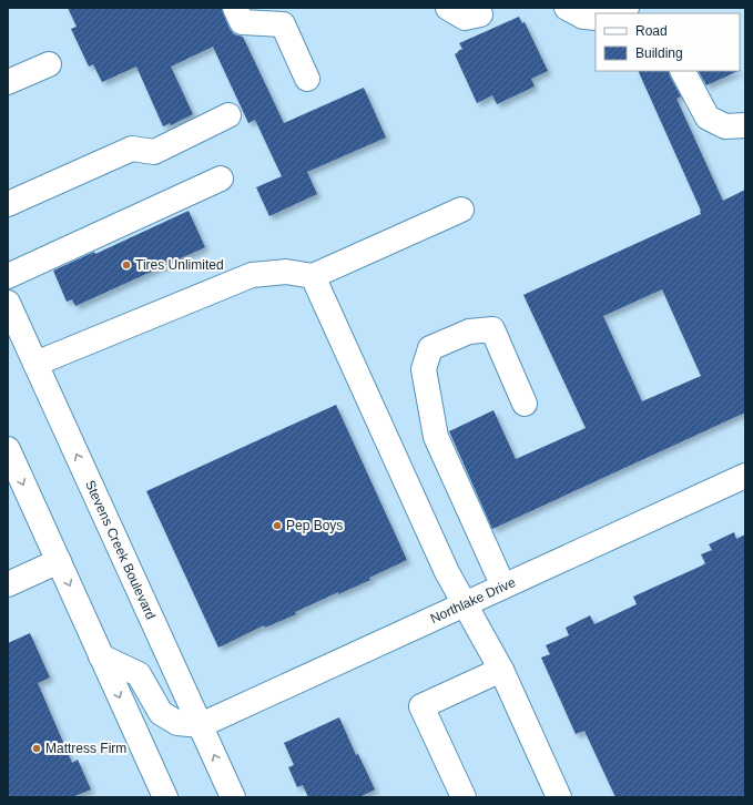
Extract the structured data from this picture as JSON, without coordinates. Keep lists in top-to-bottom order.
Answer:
{
  "streets": {
    "main road": ["Stevens Creek Boulevard", "Northlake Drive"]
  },
  "crossings": [
    ["Stevens Creek Boulevard", "Northlake Drive"]
  ],
  "places": ["Tires Unlimited", "Pep Boys", "Mattress Firm"],
  "legend": ["Road", "Building"]
}
